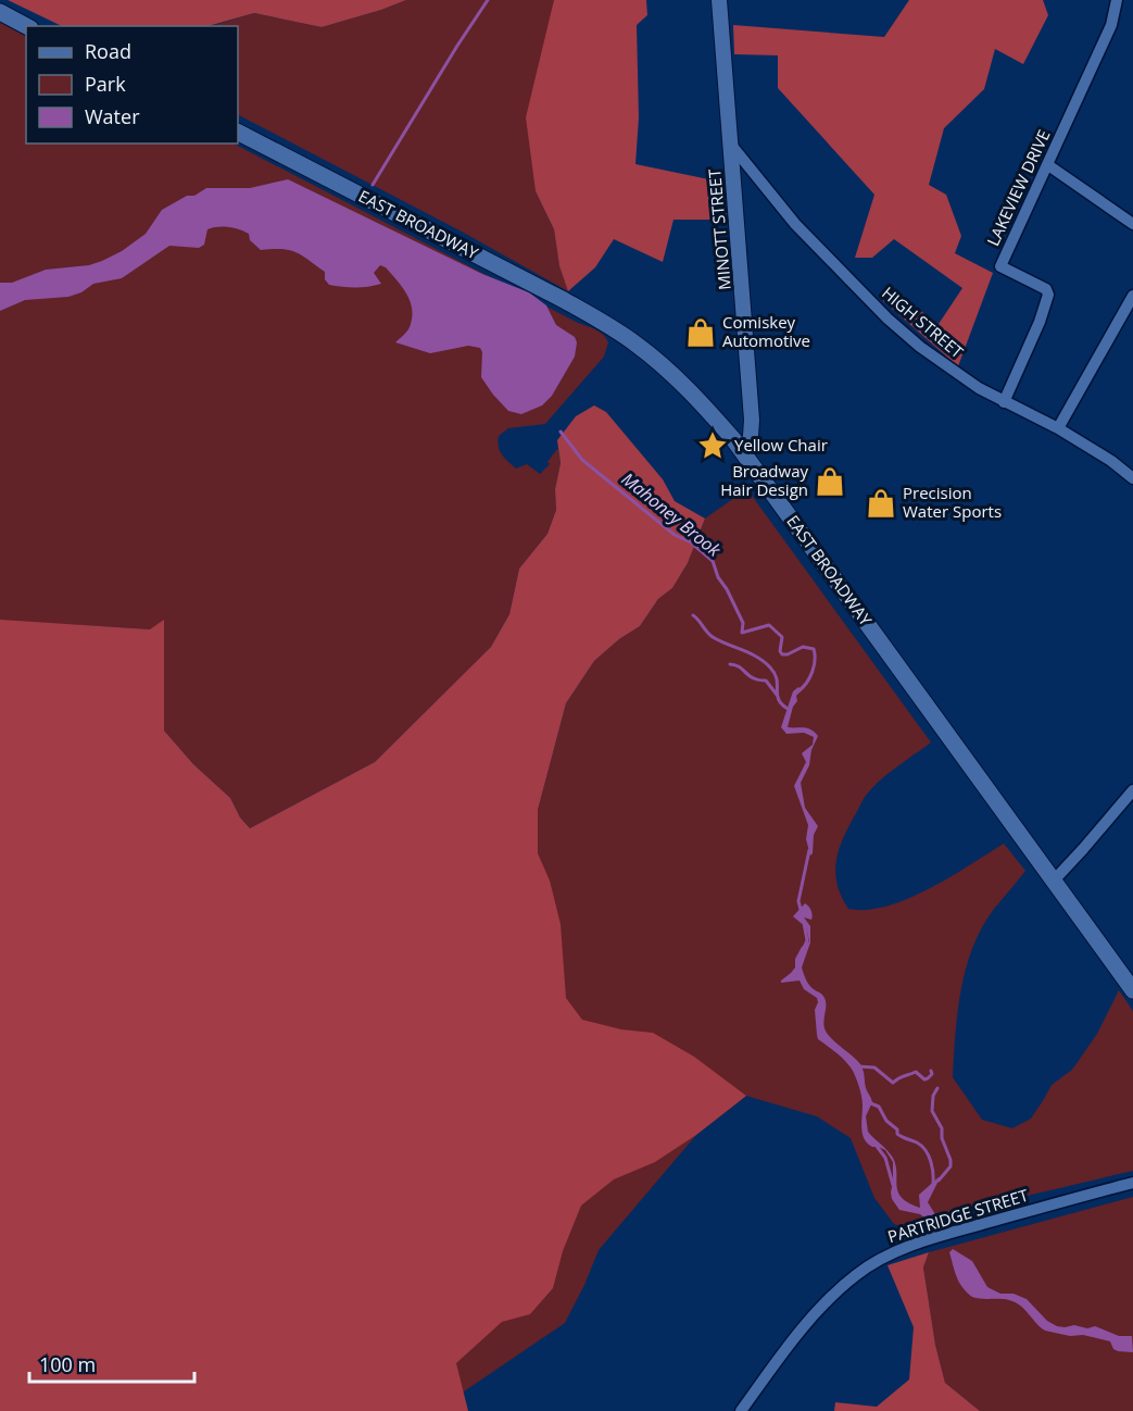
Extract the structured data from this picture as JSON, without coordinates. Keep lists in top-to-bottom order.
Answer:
{
  "streets": {
    "main road": ["EAST BROADWAY"],
    "street": [
      "LAKEVIEW DRIVE",
      "MINOTT STREET",
      "HIGH STREET",
      "PARTRIDGE STREET"
    ]
  },
  "crossings": [
    ["LAKEVIEW DRIVE", "HIGH STREET"],
    ["EAST BROADWAY", "MINOTT STREET"],
    ["MINOTT STREET", "HIGH STREET"]
  ],
  "water": ["Mahoney Brook"],
  "places": {
    "shop": ["Comiskey Automotive", "Broadway Hair Design", "Precision Water Sports"],
    "place": ["Yellow Chair"]
  },
  "legend": ["Road", "Park", "Water"],
  "scale_bar": "100 m"
}
